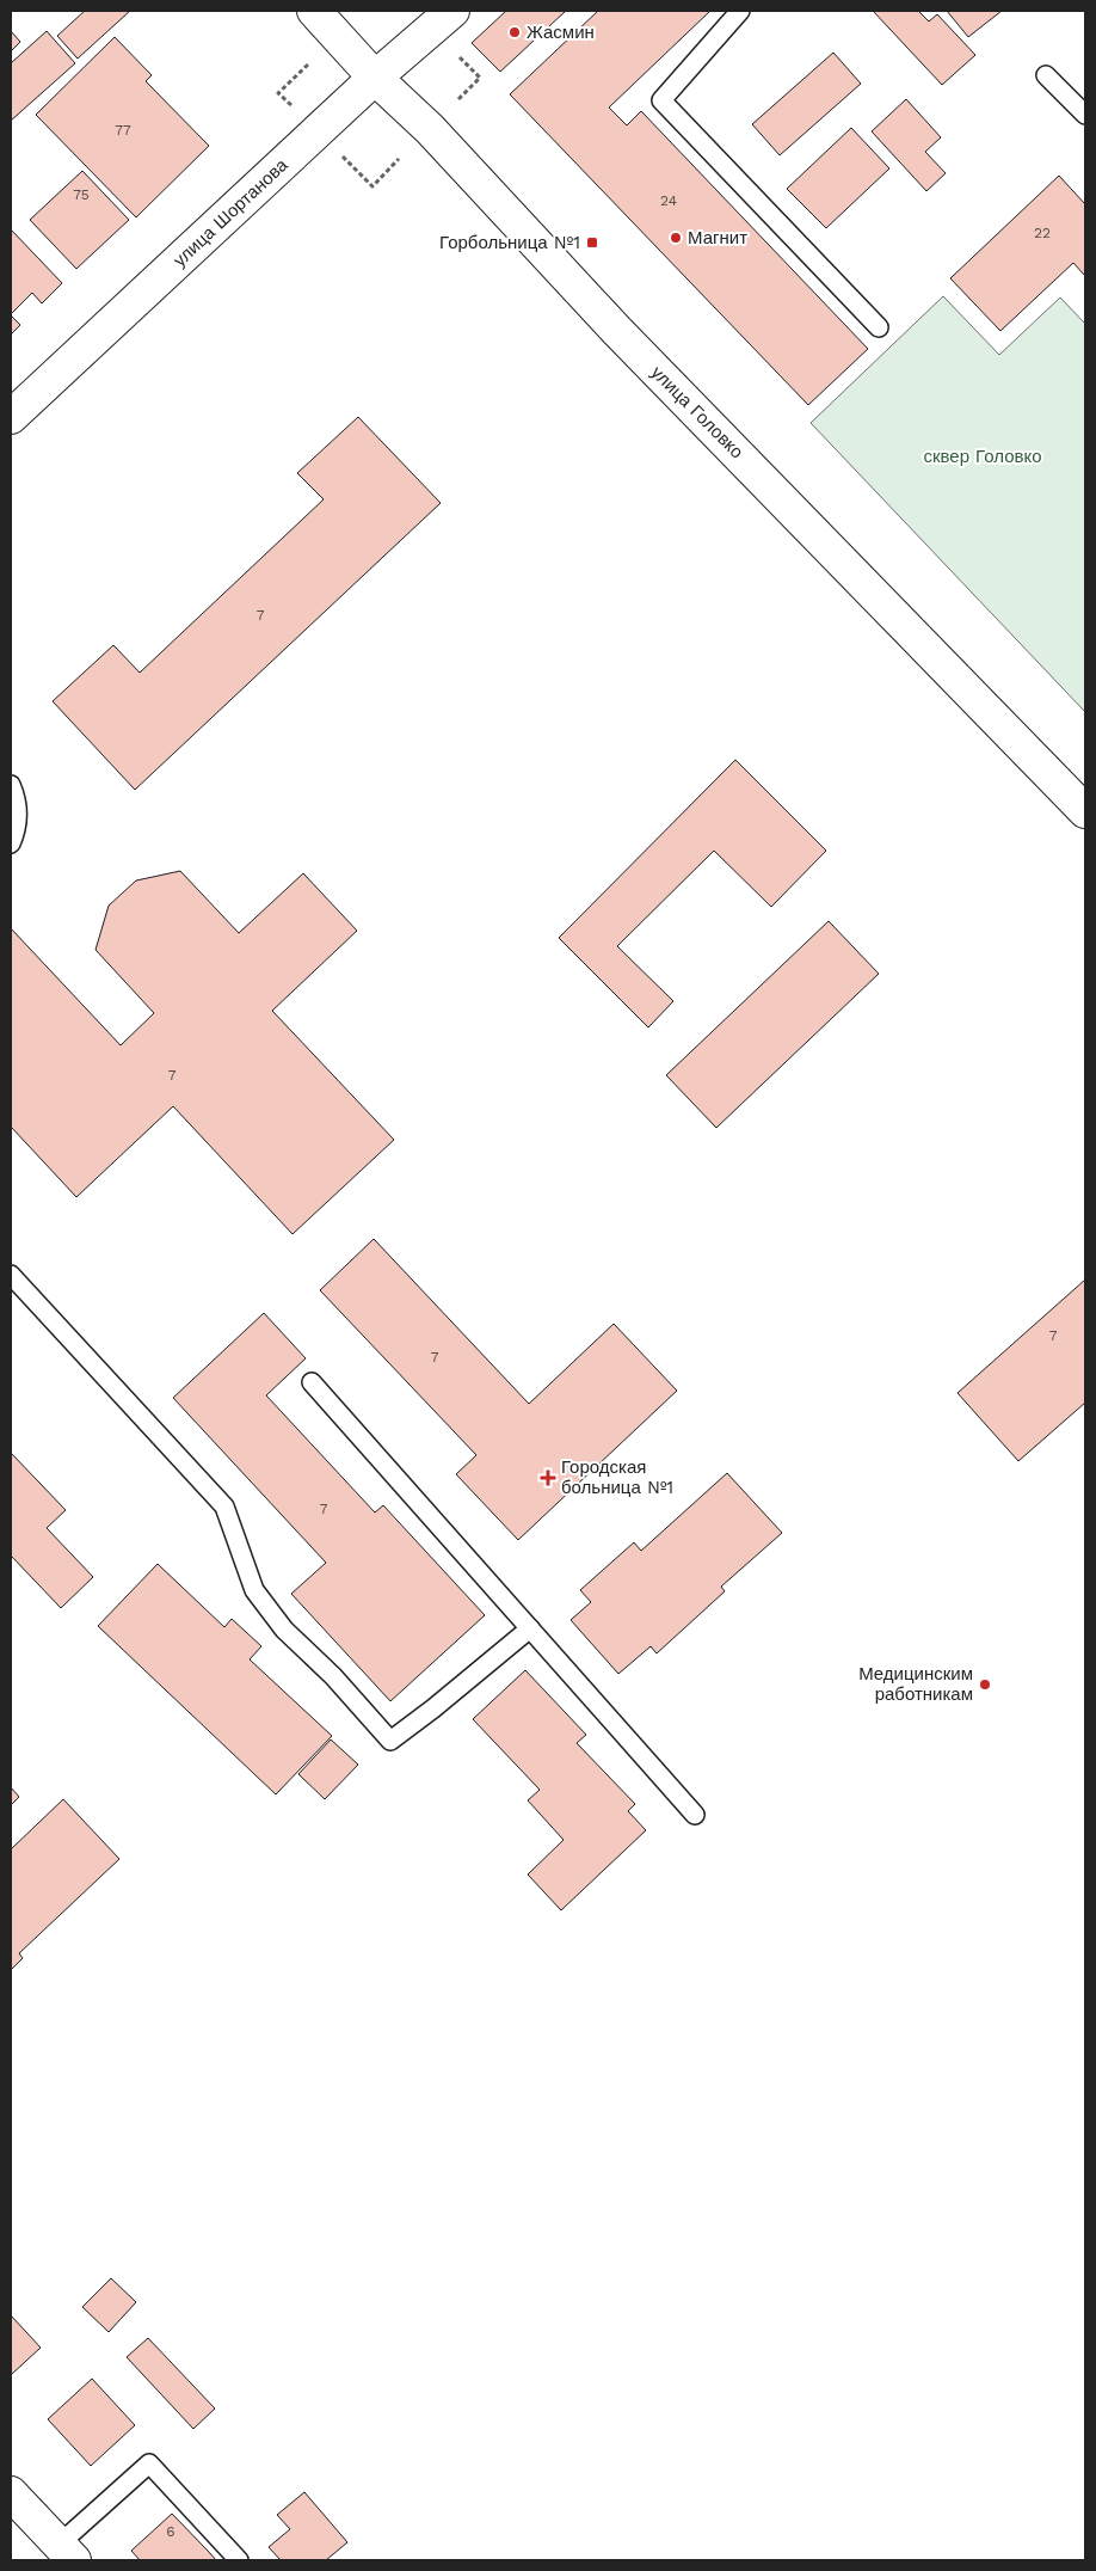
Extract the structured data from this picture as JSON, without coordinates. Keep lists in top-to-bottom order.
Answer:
{
  "streets": {
    "street": ["улица Шортанова", "улица Головко"]
  },
  "crossings": [
    ["улица Шортанова", "улица Головко"]
  ],
  "parks": ["сквер Головко"],
  "places": {
    "other": ["Жасмин", "Магнит", "Медицинским работникам"],
    "transit": ["Горбольница №1"],
    "health": ["Городская больница №1"]
  },
  "house_numbers": [
    "77",
    "75",
    "24",
    "22",
    "7",
    "7",
    "7",
    "7",
    "7",
    "6"
  ]
}
